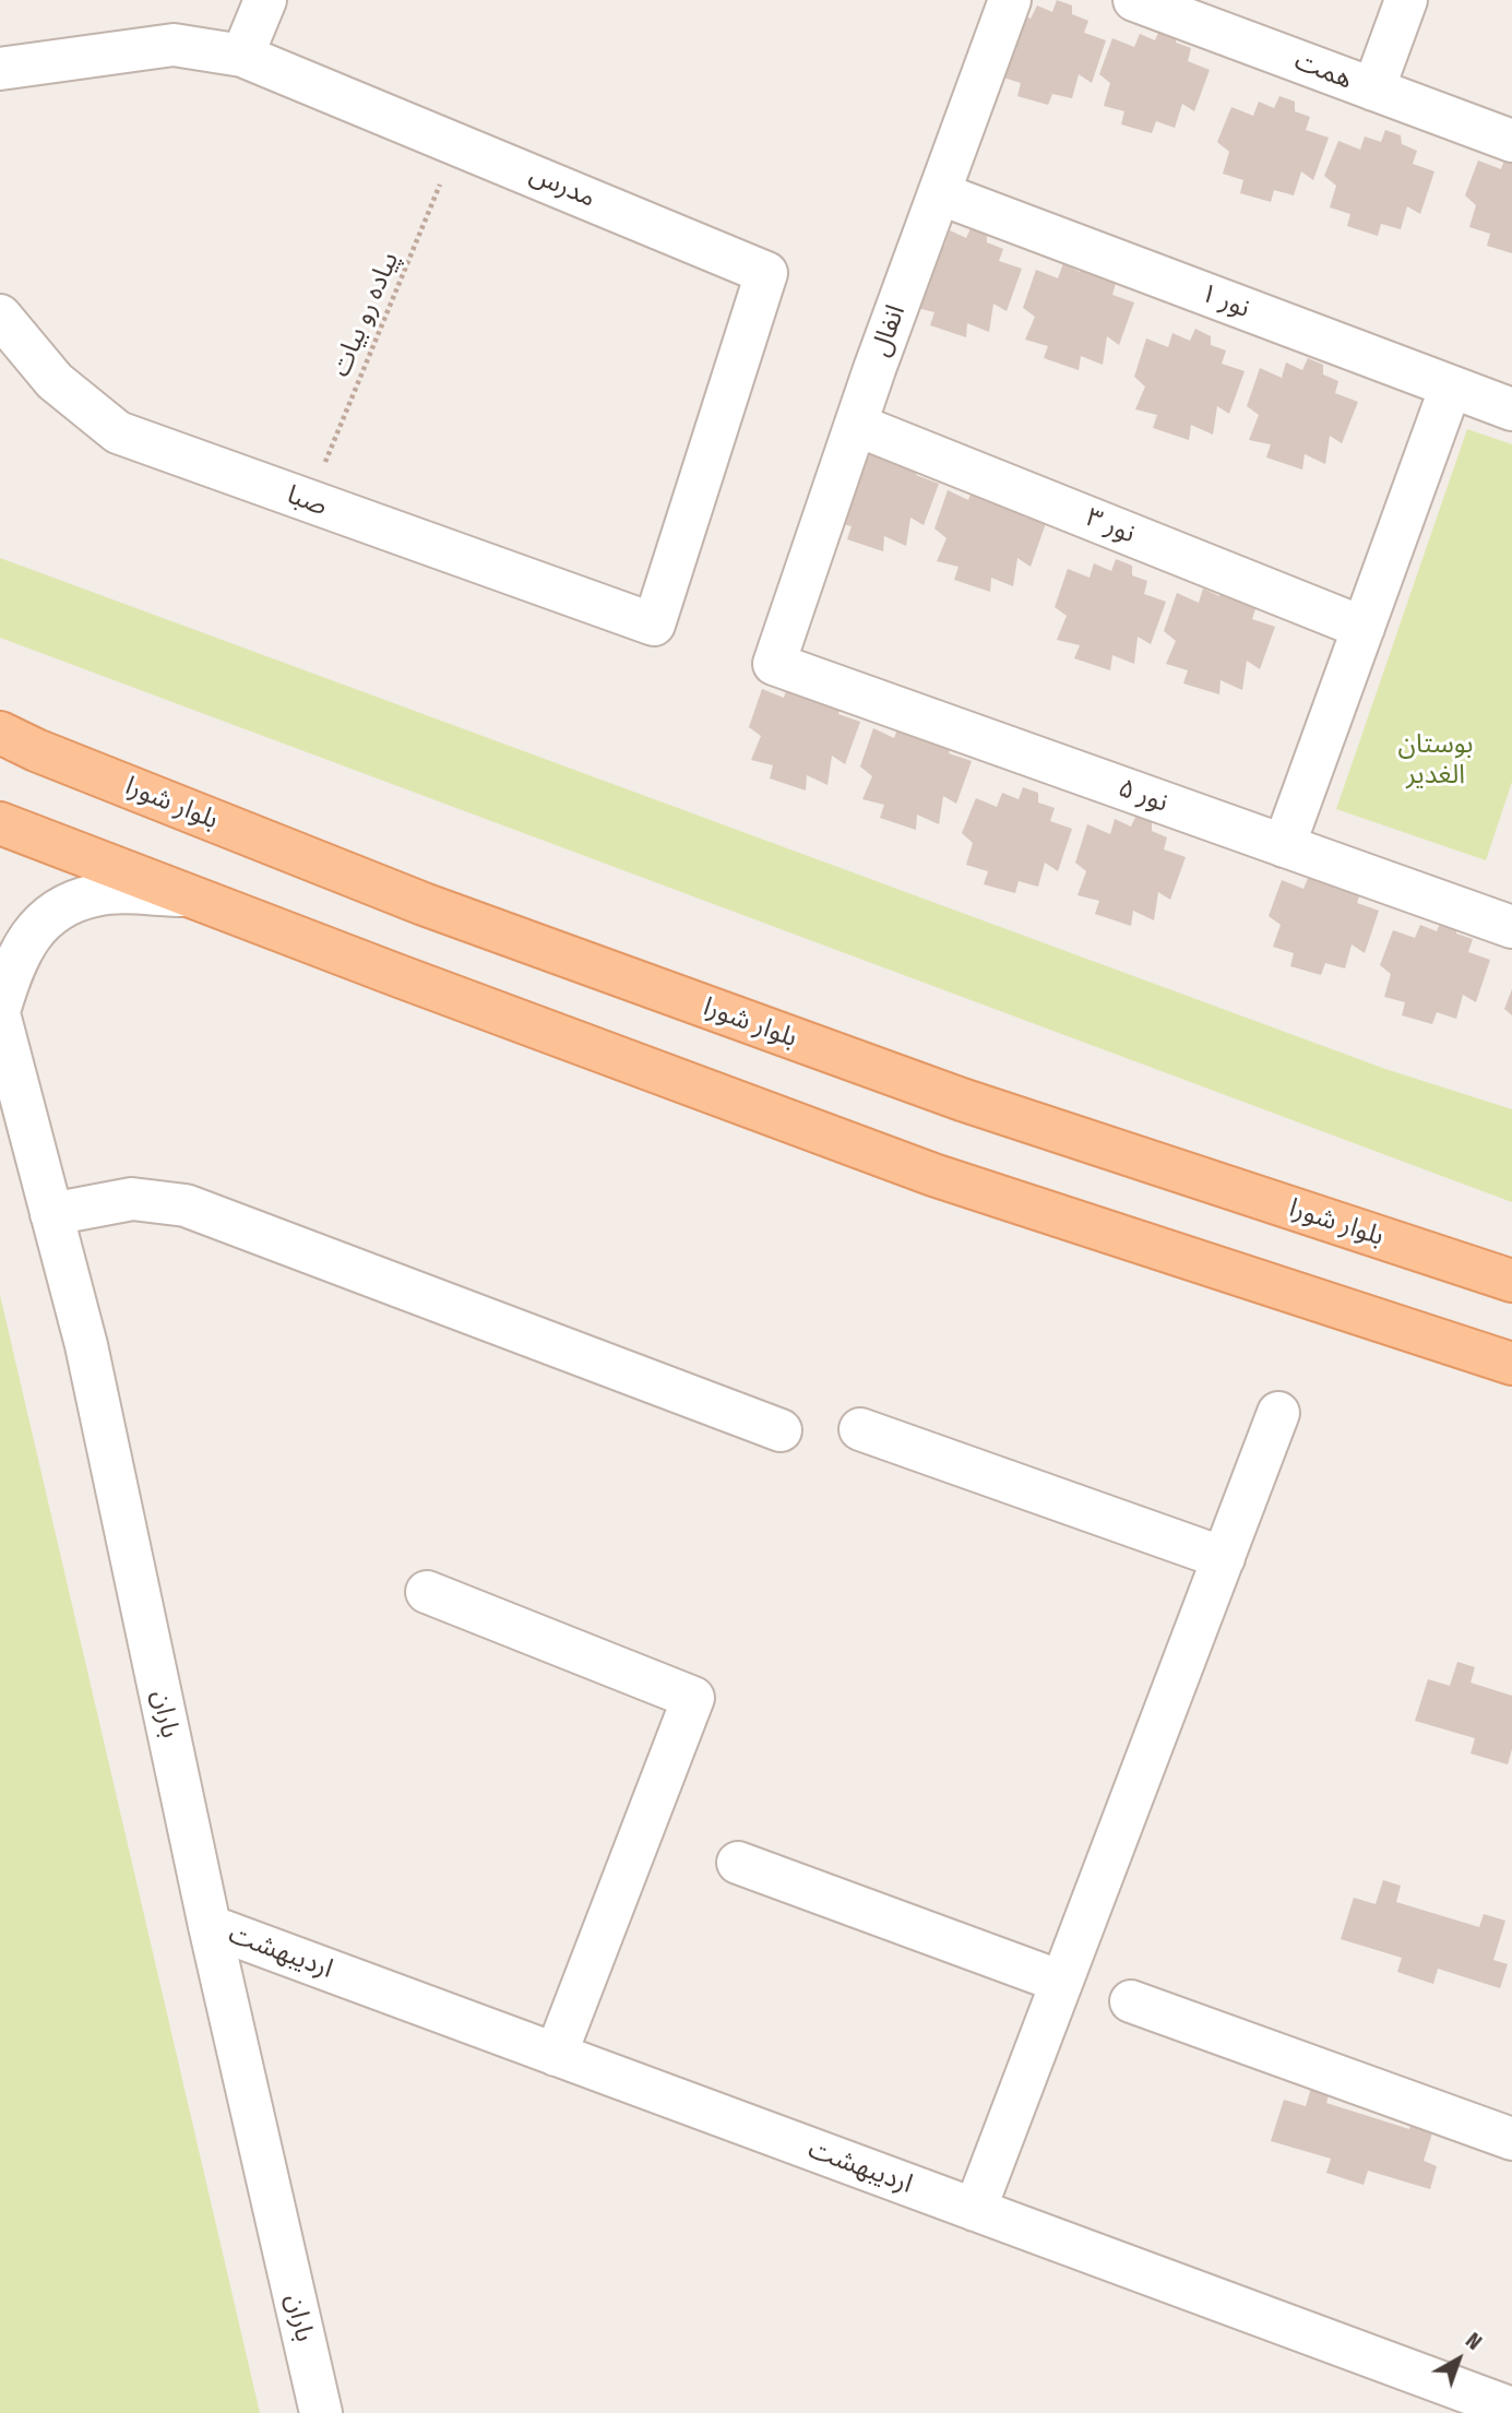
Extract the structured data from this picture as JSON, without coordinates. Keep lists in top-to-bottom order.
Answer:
{
  "streets": {
    "main road": ["بلوار شورا"],
    "street": [
      "همت",
      "مدرس",
      "نور ۱",
      "انفال",
      "صبا",
      "نور ۳",
      "نور ۵",
      "باران",
      "اردیبهشت"
    ],
    "path": ["پیاده رو بیات"]
  },
  "crossings": [
    ["مدرس", "پیاده رو بیات"],
    ["مدرس", "صبا"],
    ["نور ۱", "انفال"],
    ["پیاده رو بیات", "صبا"],
    ["انفال", "نور ۳"],
    ["انفال", "نور ۵"],
    ["باران", "اردیبهشت"]
  ],
  "parks": ["بوستان الغدیر"],
  "north": "top right"
}
